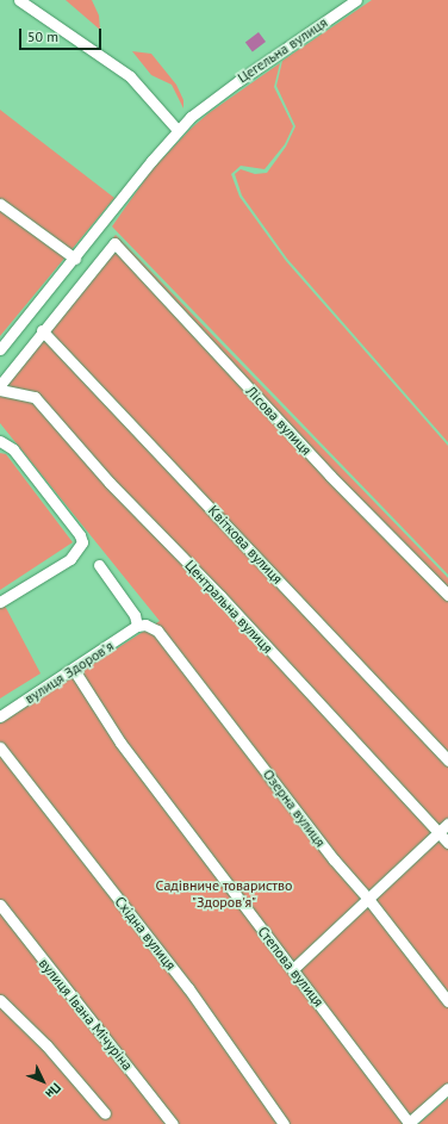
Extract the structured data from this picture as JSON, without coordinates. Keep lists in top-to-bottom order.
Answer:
{
  "streets": {
    "street": [
      "Цегельна вулиця",
      "Лісова вулиця",
      "Квіткова вулиця",
      "Центральна вулиця",
      "вулиця Здоровʼя",
      "Озерна вулиця",
      "Східна вулиця",
      "Степова вулиця",
      "вулиця Івана Мічуріна"
    ]
  },
  "crossings": [
    ["Лісова вулиця", "Квіткова вулиця"],
    ["вулиця Здоровʼя", "Озерна вулиця"],
    ["вулиця Здоровʼя", "Степова вулиця"]
  ],
  "parks": ["Садівниче товариство \"Здоров'я\""],
  "scale_bar": "50 m",
  "north": "bottom right"
}
